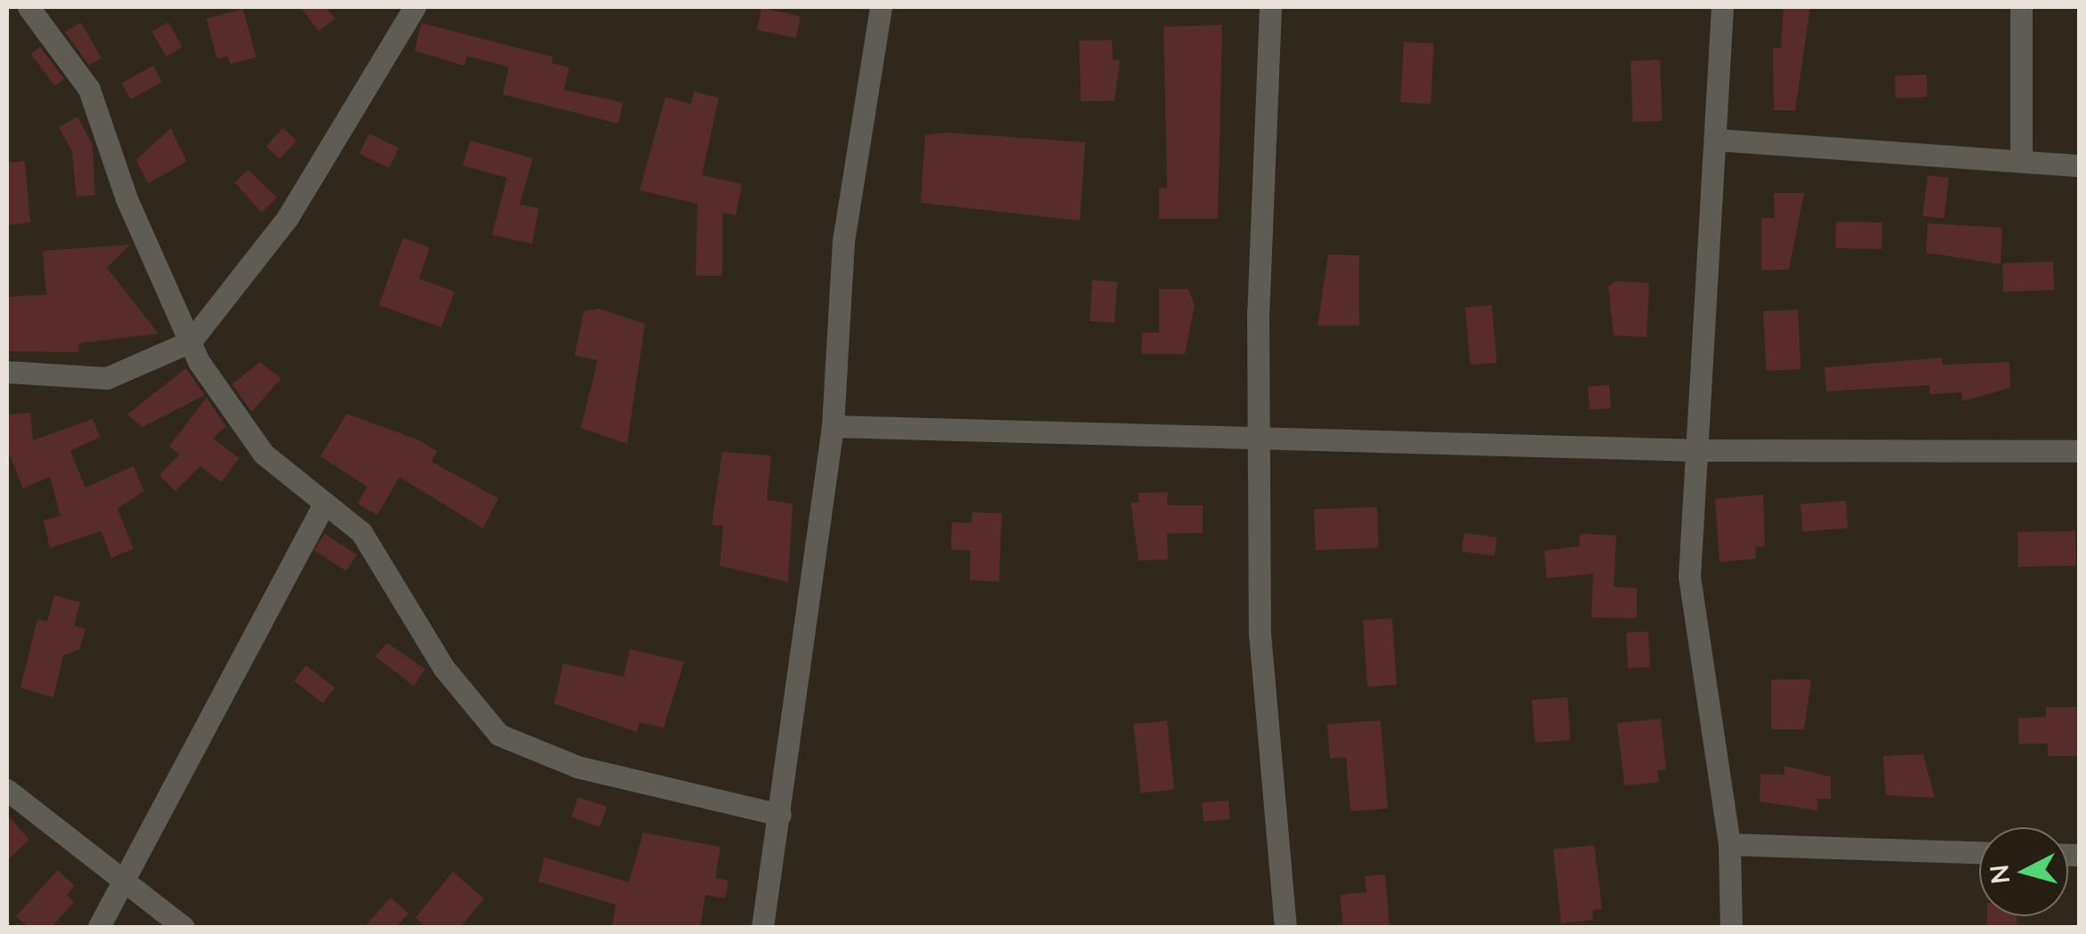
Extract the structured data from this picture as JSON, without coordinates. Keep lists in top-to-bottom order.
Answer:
{
  "north": "left"
}
